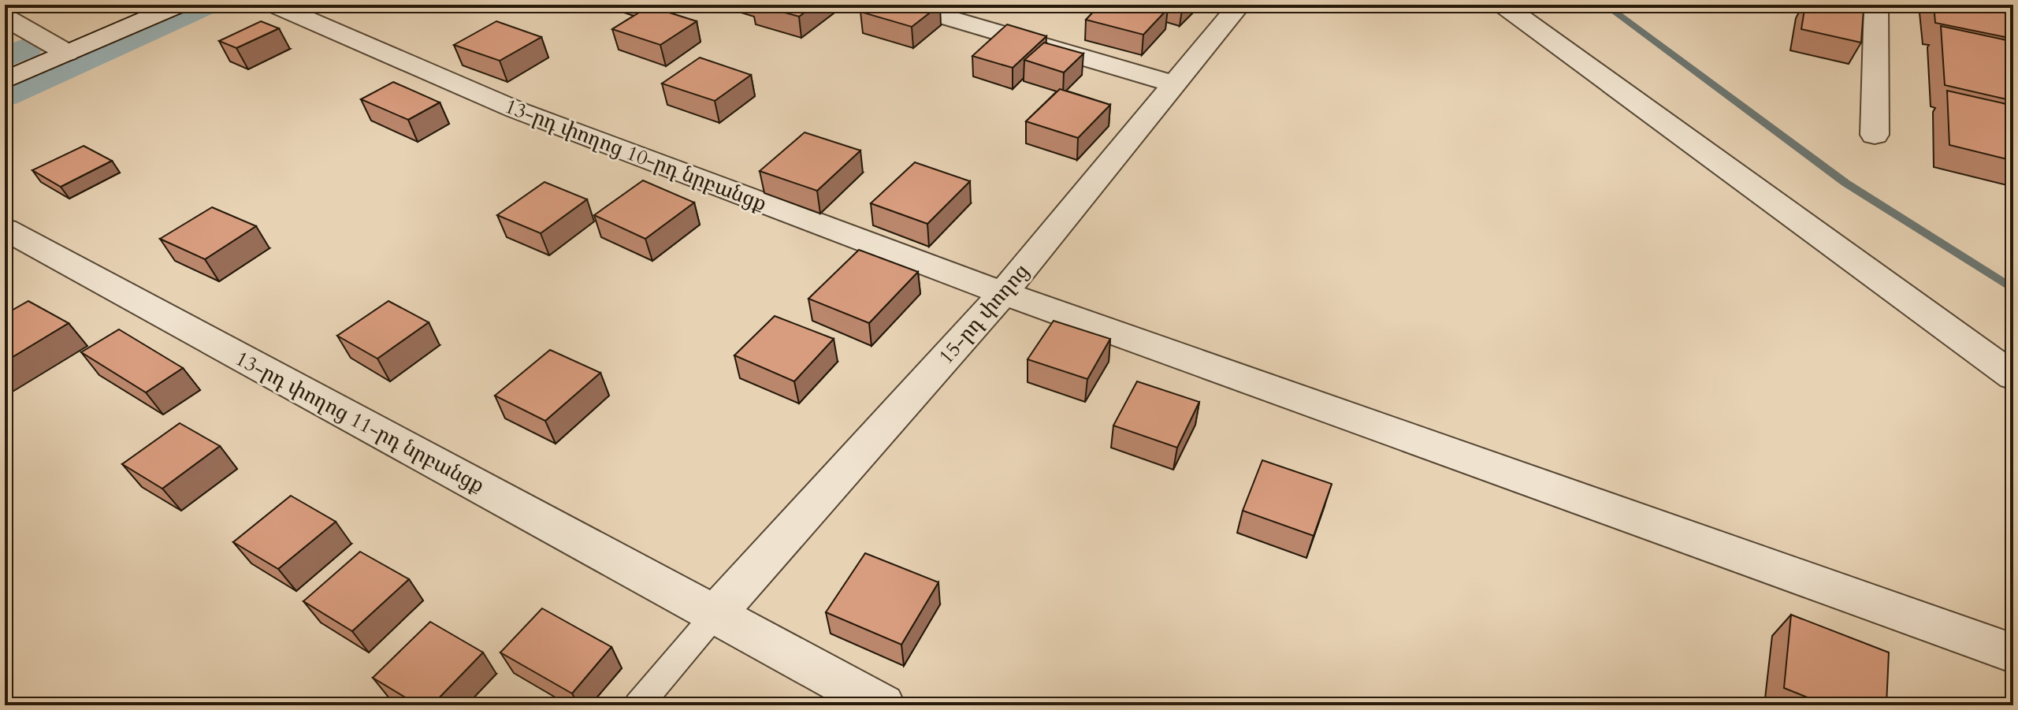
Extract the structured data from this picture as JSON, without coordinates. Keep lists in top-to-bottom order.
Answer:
{
  "streets": {
    "street": ["13-րդ փողոց 10-րդ նրբանցք", "15-րդ փողոց", "13-րդ փողոց 11-րդ նրբանցք"]
  },
  "crossings": [
    ["13-րդ փողոց 10-րդ նրբանցք", "15-րդ փողոց"],
    ["15-րդ փողոց", "13-րդ փողոց 11-րդ նրբանցք"]
  ]
}
